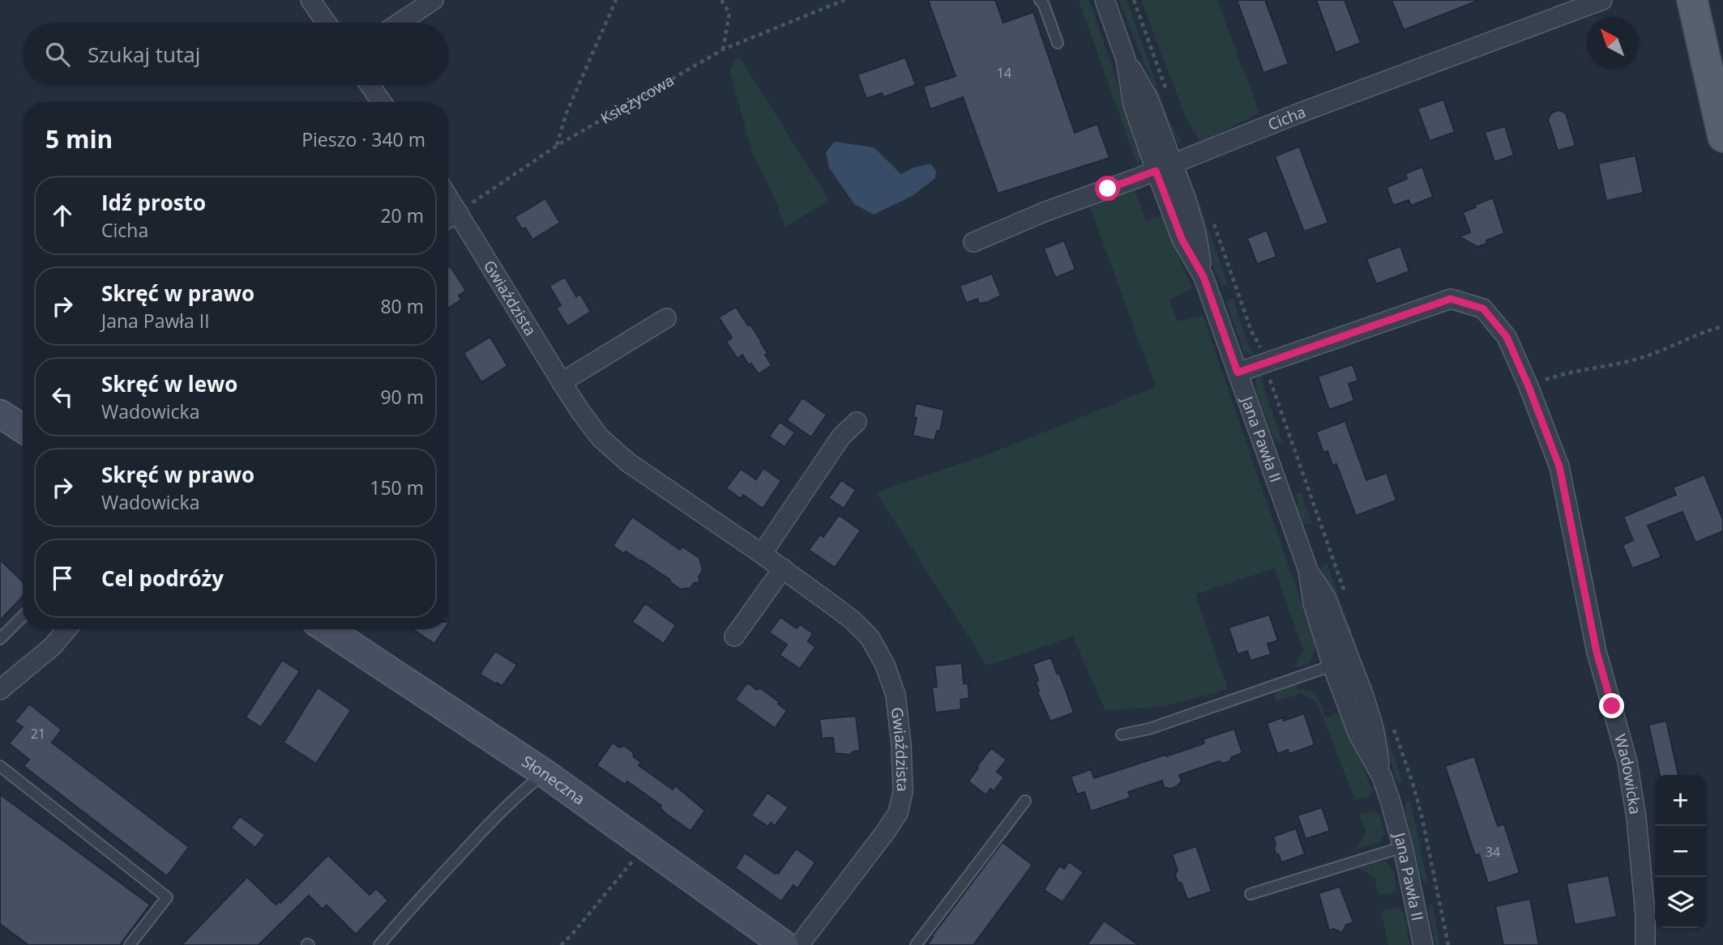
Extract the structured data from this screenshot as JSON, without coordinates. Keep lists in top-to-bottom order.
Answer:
{
  "streets": {
    "street": [
      "Cicha",
      "Gwiaździsta",
      "Jana Pawła II",
      "Wadowicka",
      "Słoneczna"
    ],
    "path": ["Księżycowa"]
  },
  "crossings": [
    ["Księżycowa", "Gwiaździsta"],
    ["Cicha", "Jana Pawła II"],
    ["Jana Pawła II", "Wadowicka"]
  ],
  "house_numbers": ["14", "21", "34"],
  "north": "top left",
  "page": {
    "search": "Szukaj tutaj",
    "heading": ["5 min", "Pieszo · 340 m"],
    "list": [
      ["Idź prosto", "Cicha", "20 m"],
      ["Skręć w prawo", "Jana Pawła II", "80 m"],
      ["Skręć w lewo", "Wadowicka", "90 m"],
      ["Skręć w prawo", "Wadowicka", "150 m"],
      "Cel podróży"
    ],
    "map_buttons": ["+", "−"]
  }
}
